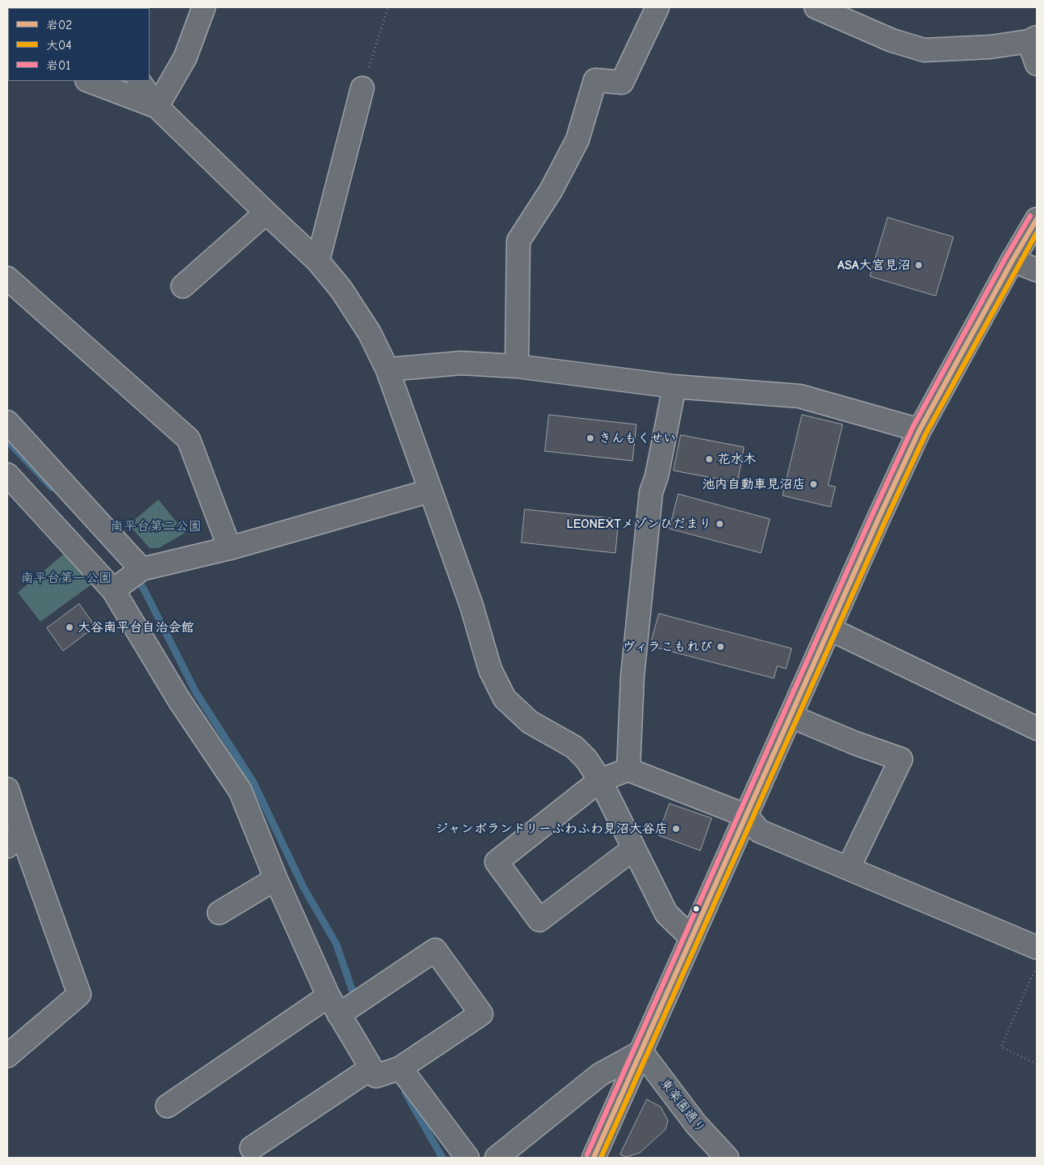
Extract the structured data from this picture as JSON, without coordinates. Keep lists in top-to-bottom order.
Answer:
{
  "streets": {
    "street": ["東楽園通り"]
  },
  "parks": ["南平台第二公園", "南平台第一公園"],
  "places": [
    "ASA大宮見沼",
    "きんもくせい",
    "花水木",
    "池内自動車見沼店",
    "LEONEXTメゾンひだまり",
    "大谷南平台自治会館",
    "ヴィラこもれび",
    "ジャンボランドリーふわふわ見沼大谷店"
  ],
  "lines": ["transit line 岩01", "transit line 岩02", "transit line 大04"],
  "legend": ["岩02", "大04", "岩01"]
}
